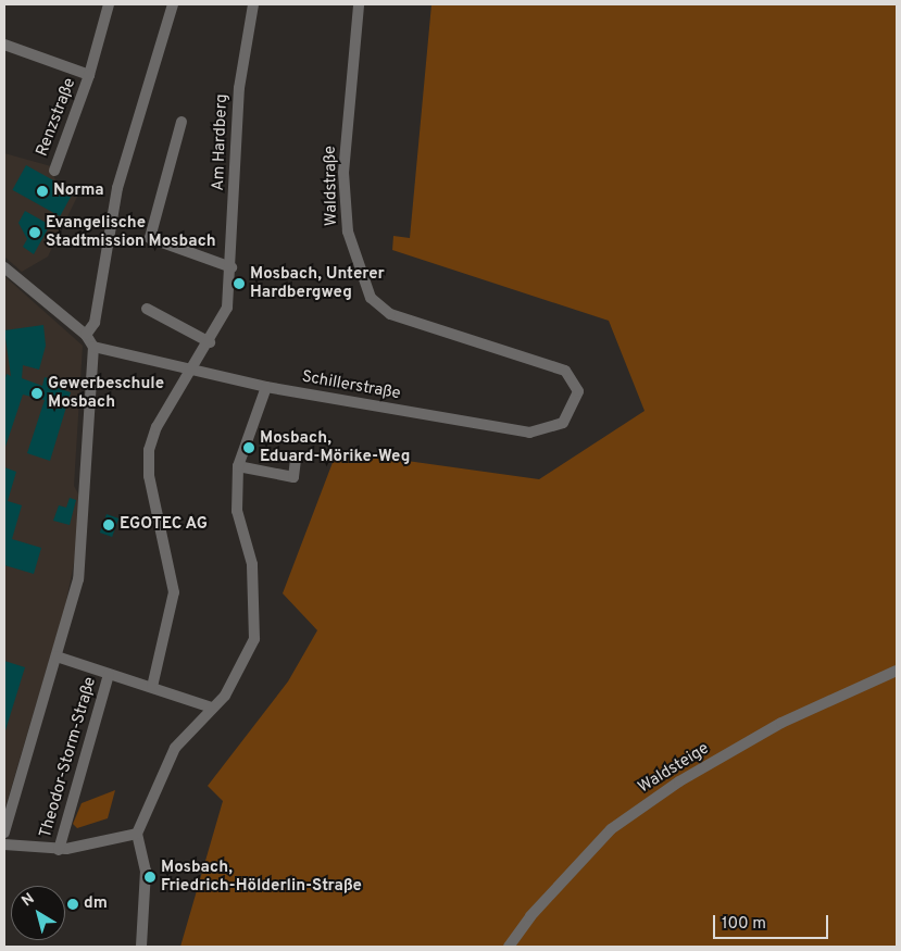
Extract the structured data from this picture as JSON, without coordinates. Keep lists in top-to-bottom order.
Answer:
{
  "streets": {
    "street": [
      "Renzstraße",
      "Am Hardberg",
      "Waldstraße",
      "Schillerstraße",
      "Theodor-Storm-Straße",
      "Waldsteige"
    ]
  },
  "crossings": [
    ["Am Hardberg", "Schillerstraße"],
    ["Waldstraße", "Schillerstraße"]
  ],
  "places": [
    "Norma",
    "Evangelische Stadtmission Mosbach",
    "Mosbach, Unterer Hardbergweg",
    "Gewerbeschule Mosbach",
    "Mosbach, Eduard-Mörike-Weg",
    "EGOTEC AG",
    "Mosbach, Friedrich-Hölderlin-Straße",
    "dm"
  ],
  "scale_bar": "100 m",
  "north": "top left"
}
